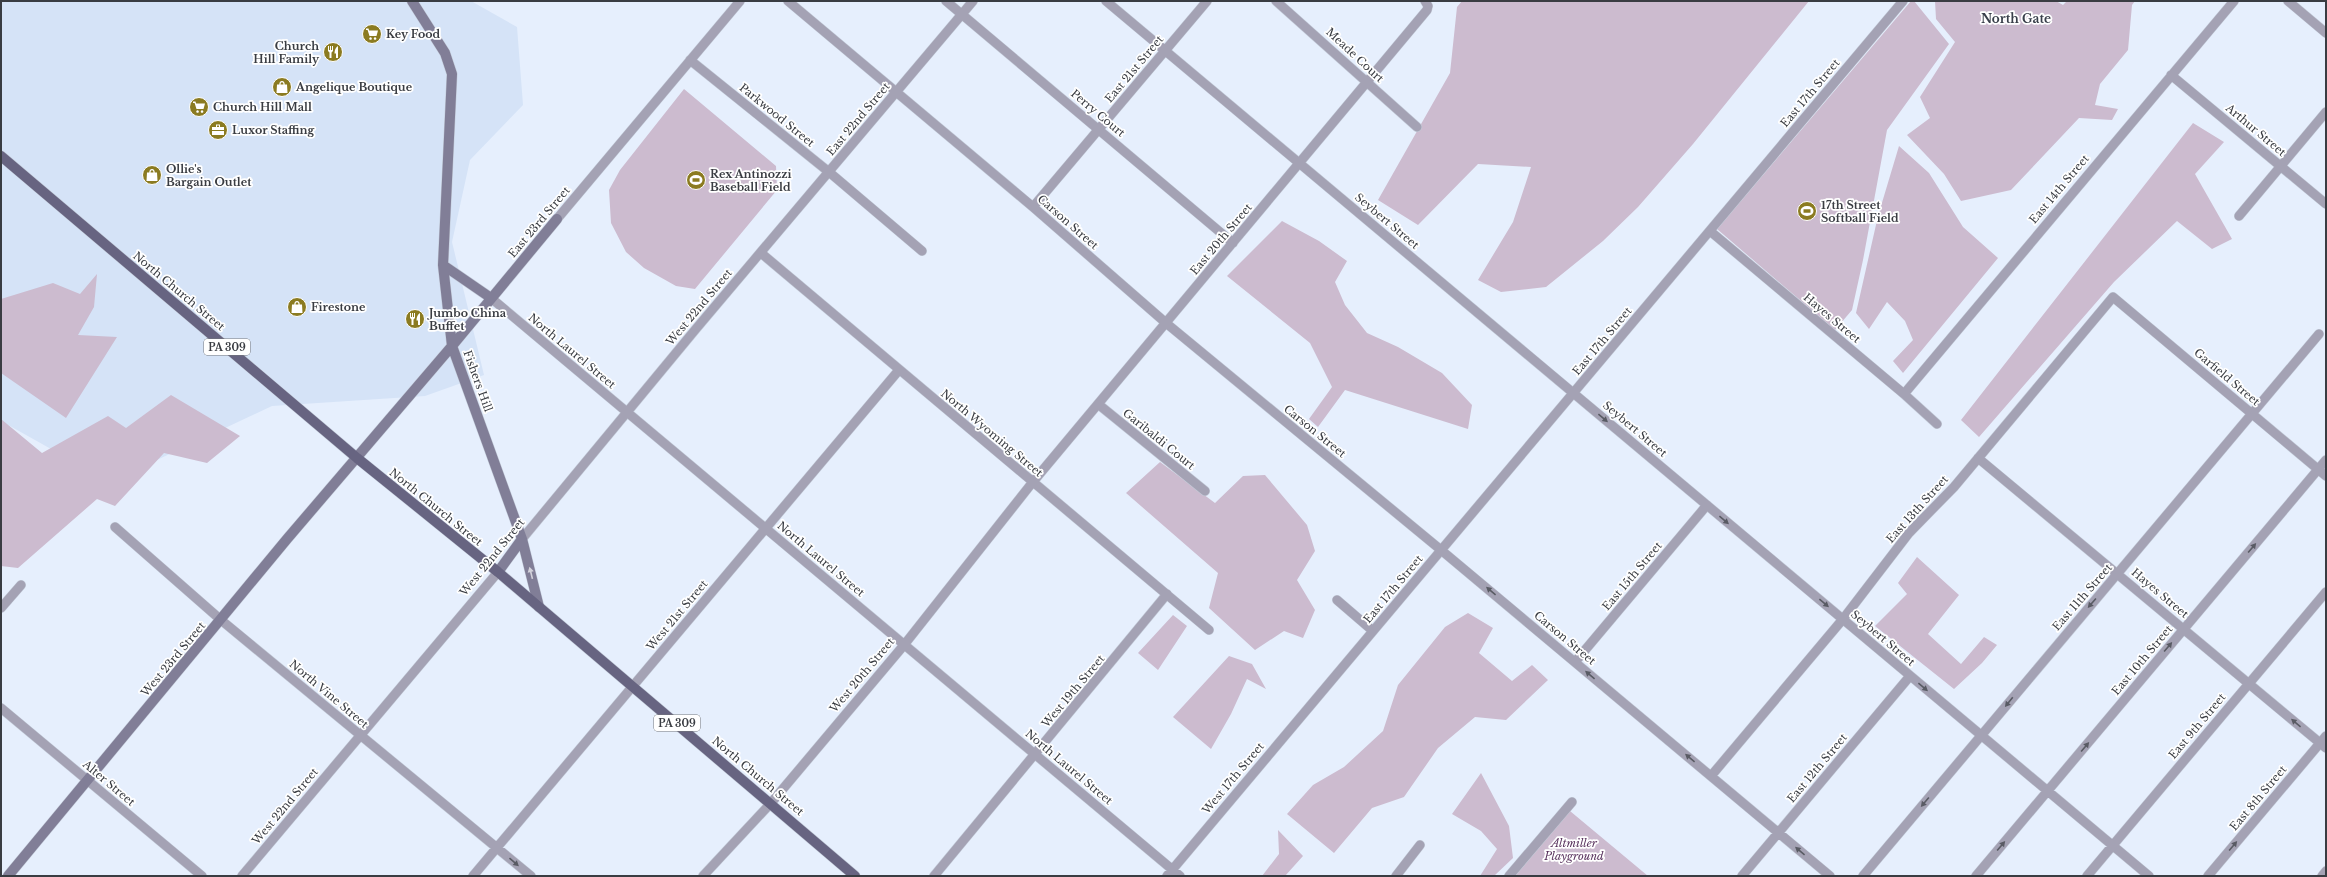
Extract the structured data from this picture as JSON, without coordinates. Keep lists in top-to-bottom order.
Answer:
{
  "streets": {
    "main road": ["North Church Street", "PA 309"],
    "street": [
      "Meade Court",
      "East 21st Street",
      "East 17th Street",
      "Perry Court",
      "Parkwood Street",
      "East 22nd Street",
      "Arthur Street",
      "East 14th Street",
      "Seybert Street",
      "East 23rd Street",
      "Carson Street",
      "East 20th Street",
      "West 22nd Street",
      "Hayes Street",
      "North Laurel Street",
      "Garfield Street",
      "Fishers Hill",
      "North Wyoming Street",
      "Garibaldi Court",
      "East 13th Street",
      "East 15th Street",
      "East 11th Street",
      "West 21st Street",
      "West 23rd Street",
      "East 10th Street",
      "West 20th Street",
      "West 19th Street",
      "North Vine Street",
      "East 9th Street",
      "East 12th Street",
      "West 17th Street",
      "Alter Street",
      "East 8th Street"
    ]
  },
  "crossings": [
    ["Meade Court", "East 20th Street"],
    ["East 21st Street", "Perry Court"],
    ["East 21st Street", "Seybert Street"],
    ["East 21st Street", "Carson Street"],
    ["East 17th Street", "Seybert Street"],
    ["East 17th Street", "Carson Street"],
    ["East 17th Street", "Hayes Street"],
    ["East 17th Street", "West 17th Street"],
    ["Perry Court", "East 22nd Street"],
    ["Perry Court", "East 20th Street"],
    ["Parkwood Street", "East 22nd Street"],
    ["Parkwood Street", "East 23rd Street"],
    ["East 22nd Street", "Carson Street"],
    ["East 22nd Street", "West 22nd Street"],
    ["East 22nd Street", "North Wyoming Street"],
    ["Arthur Street", "East 14th Street"],
    ["East 14th Street", "Hayes Street"],
    ["Seybert Street", "East 20th Street"],
    ["Seybert Street", "East 13th Street"],
    ["Seybert Street", "East 15th Street"],
    ["Seybert Street", "East 11th Street"],
    ["Seybert Street", "East 10th Street"],
    ["Seybert Street", "East 9th Street"],
    ["Seybert Street", "East 12th Street"],
    ["East 23rd Street", "North Church Street"],
    ["East 23rd Street", "North Laurel Street"],
    ["East 23rd Street", "Fishers Hill"],
    ["East 23rd Street", "West 23rd Street"],
    ["Carson Street", "East 20th Street"],
    ["Carson Street", "East 13th Street"],
    ["Carson Street", "East 15th Street"],
    ["Carson Street", "East 12th Street"],
    ["East 20th Street", "North Wyoming Street"],
    ["East 20th Street", "Garibaldi Court"],
    ["East 20th Street", "West 20th Street"],
    ["North Church Street", "West 22nd Street"],
    ["North Church Street", "Fishers Hill"],
    ["North Church Street", "West 21st Street"],
    ["North Church Street", "West 23rd Street"],
    ["North Church Street", "West 20th Street"],
    ["West 22nd Street", "North Laurel Street"],
    ["West 22nd Street", "Fishers Hill"],
    ["West 22nd Street", "North Wyoming Street"],
    ["West 22nd Street", "North Vine Street"],
    ["Hayes Street", "East 13th Street"],
    ["Hayes Street", "East 11th Street"],
    ["Hayes Street", "East 10th Street"],
    ["Hayes Street", "East 9th Street"],
    ["Hayes Street", "East 8th Street"],
    ["North Laurel Street", "Fishers Hill"],
    ["North Laurel Street", "West 21st Street"],
    ["North Laurel Street", "West 20th Street"],
    ["North Laurel Street", "West 19th Street"],
    ["North Laurel Street", "West 17th Street"],
    ["Garfield Street", "East 13th Street"],
    ["Garfield Street", "East 11th Street"],
    ["Garfield Street", "East 10th Street"],
    ["North Wyoming Street", "West 21st Street"],
    ["North Wyoming Street", "West 20th Street"],
    ["North Wyoming Street", "West 19th Street"],
    ["West 21st Street", "North Vine Street"],
    ["West 23rd Street", "North Vine Street"],
    ["West 23rd Street", "Alter Street"]
  ],
  "one_way": ["East 11th Street", "East 10th Street", "East 8th Street"],
  "districts": ["North Gate"],
  "parks": ["Altmiller Playground"],
  "places": {
    "supermarket": ["Key Food", "Church Hill Mall"],
    "restaurant": ["Church Hill Family", "Jumbo China Buffet"],
    "shop": ["Angelique Boutique", "Ollie's Bargain Outlet", "Firestone"],
    "office": ["Luxor Staffing"],
    "sports": ["Rex Antinozzi Baseball Field", "17th Street Softball Field"]
  }
}
